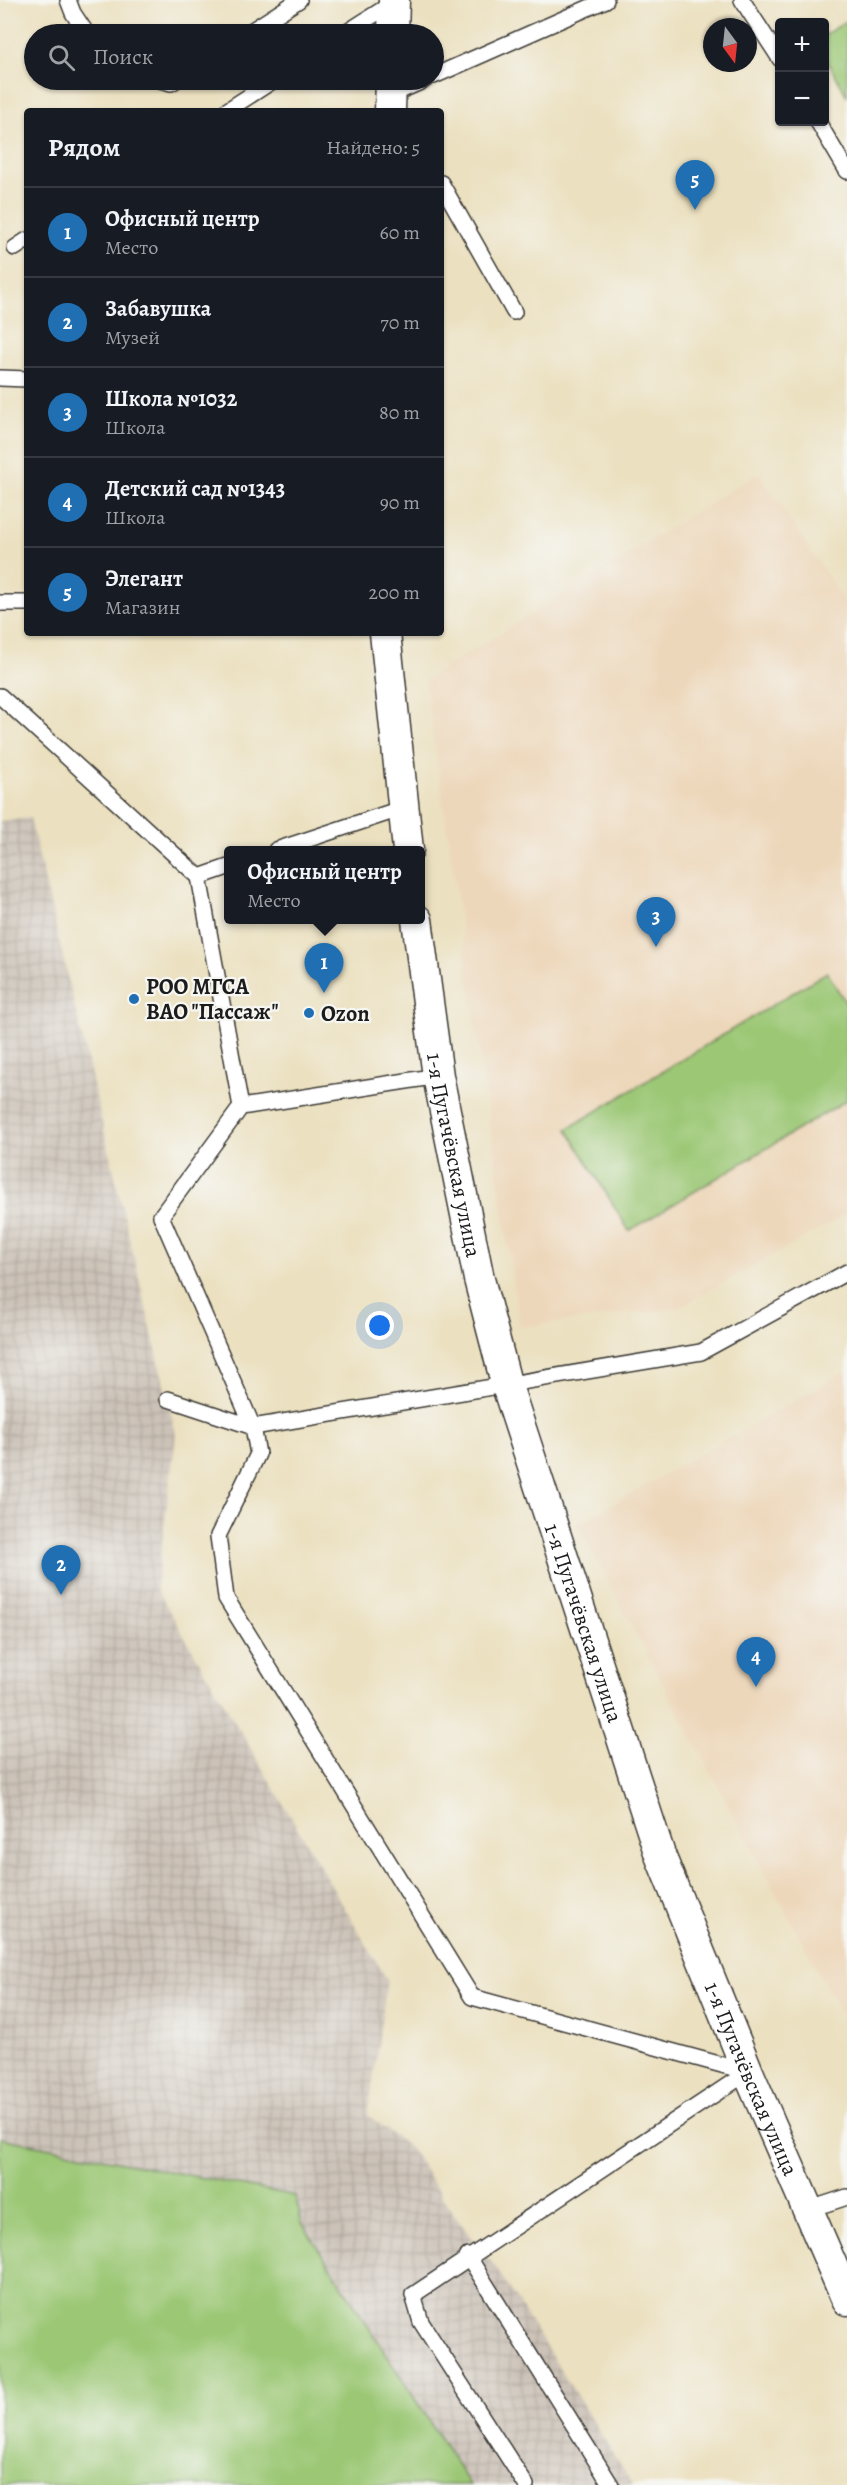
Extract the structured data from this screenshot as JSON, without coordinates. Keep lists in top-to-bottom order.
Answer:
{
  "streets": {
    "street": ["1-я Пугачёвская улица"]
  },
  "places": ["РОО МГСА ВАО \"Пассаж\"", "Ozon"],
  "north": "bottom",
  "page": {
    "map_buttons": ["+", "−"],
    "search": "Поиск",
    "heading": ["Рядом", "Найдено: 5"],
    "pins": [
      "5",
      "3",
      "1",
      "2",
      "4"
    ],
    "list": [
      {
        "mark": "1",
        "name": "Офисный центр",
        "note": "Место",
        "value": "60 m"
      },
      {
        "mark": "2",
        "name": "Забавушка",
        "note": "Музей",
        "value": "70 m"
      },
      {
        "mark": "3",
        "name": "Школа №1032",
        "note": "Школа",
        "value": "80 m"
      },
      {
        "mark": "4",
        "name": "Детский сад №1343",
        "note": "Школа",
        "value": "90 m"
      },
      {
        "mark": "5",
        "name": "Элегант",
        "note": "Магазин",
        "value": "200 m"
      }
    ],
    "popup": ["Офисный центр", "Место"]
  }
}
